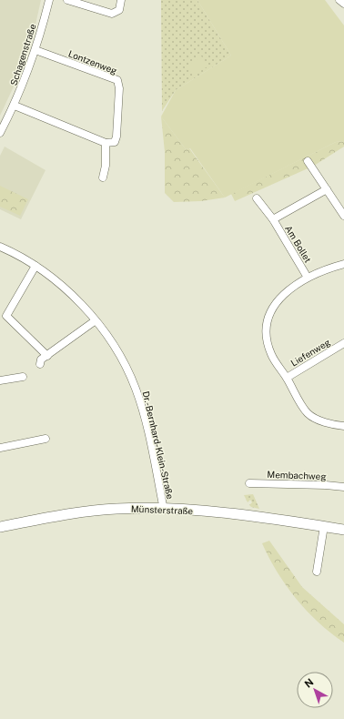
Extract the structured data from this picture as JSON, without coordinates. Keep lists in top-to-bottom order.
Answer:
{
  "streets": {
    "street": [
      "Schagenstraße",
      "Lontzenweg",
      "Am Bollet",
      "Liefenweg",
      "Dr.-Bernhard-Klein-Straße",
      "Membachweg",
      "Münsterstraße"
    ]
  },
  "crossings": [
    ["Schagenstraße", "Lontzenweg"],
    ["Dr.-Bernhard-Klein-Straße", "Münsterstraße"]
  ],
  "north": "top left"
}
